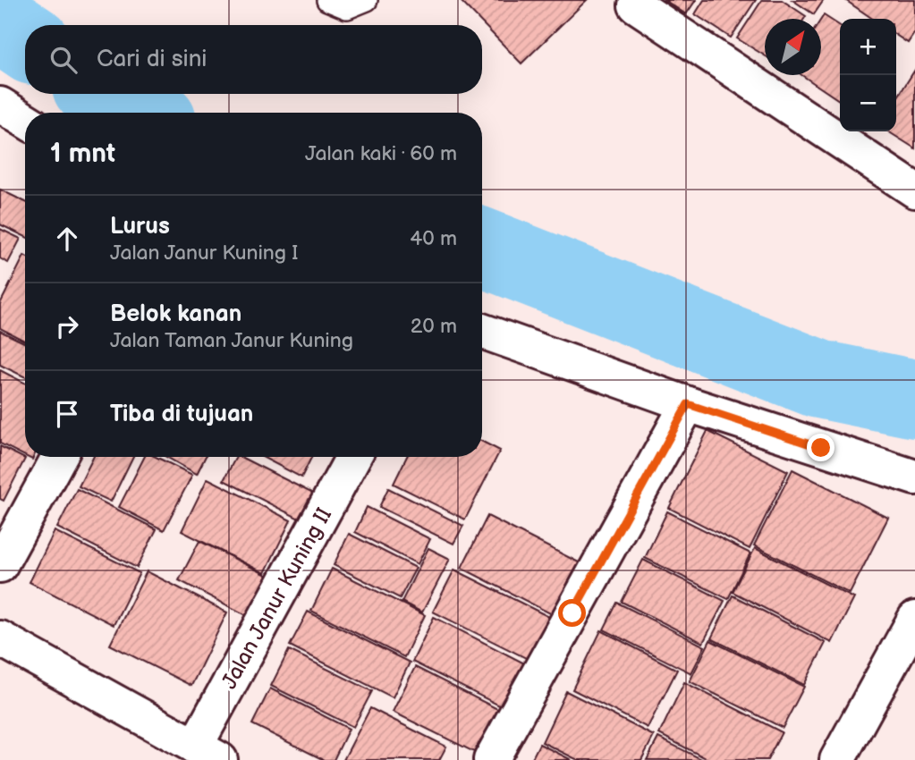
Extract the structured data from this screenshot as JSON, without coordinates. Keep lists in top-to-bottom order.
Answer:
{
  "streets": {
    "street": ["Jalan Janur Kuning II"]
  },
  "north": "top right",
  "page": {
    "map_buttons": ["+", "−"],
    "search": "Cari di sini",
    "heading": ["1 mnt", "Jalan kaki · 60 m"],
    "list": [
      ["Lurus", "Jalan Janur Kuning I", "40 m"],
      ["Belok kanan", "Jalan Taman Janur Kuning", "20 m"],
      "Tiba di tujuan"
    ]
  }
}
